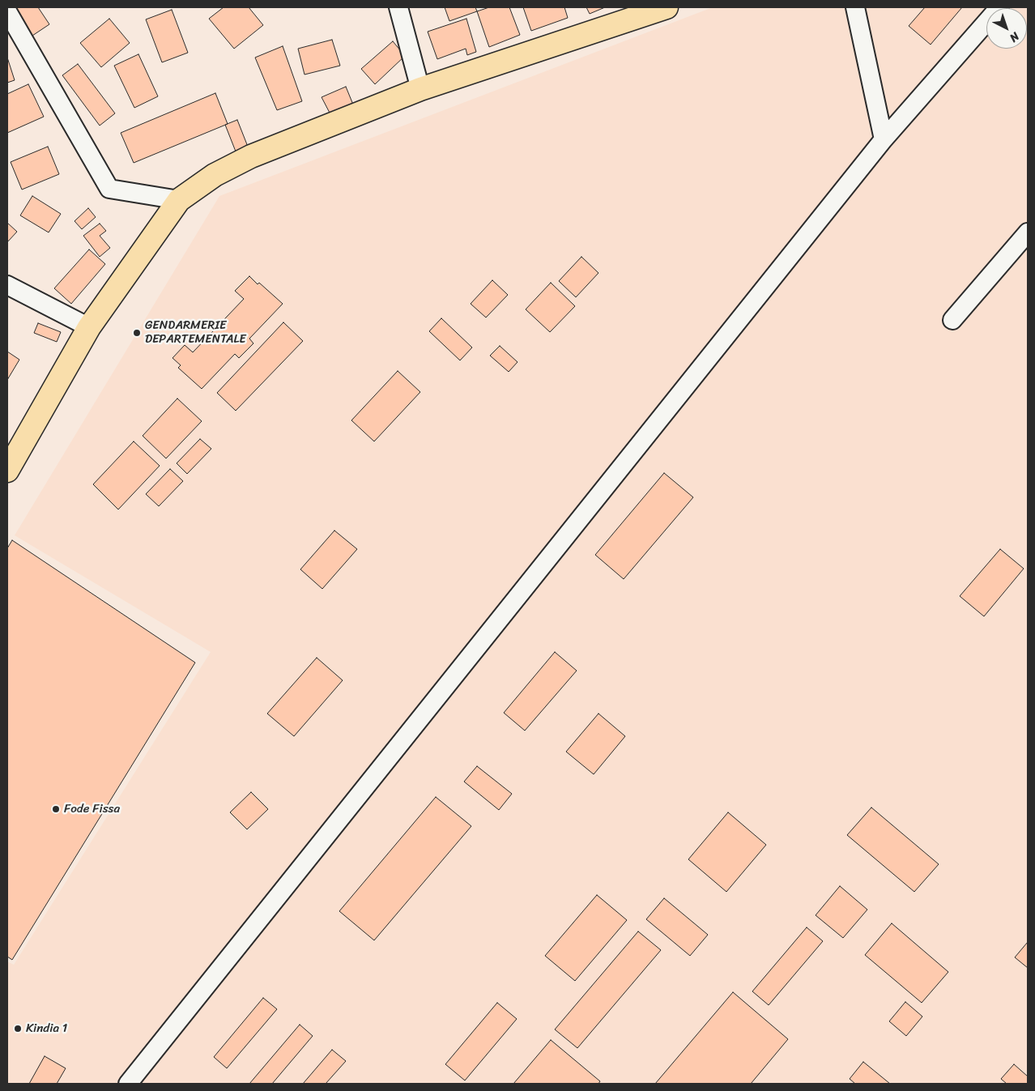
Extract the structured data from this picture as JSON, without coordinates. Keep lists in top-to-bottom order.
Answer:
{
  "places": ["GENDARMERIE DEPARTEMENTALE", "Fode Fissa", "Kindia 1"],
  "north": "bottom right"
}
